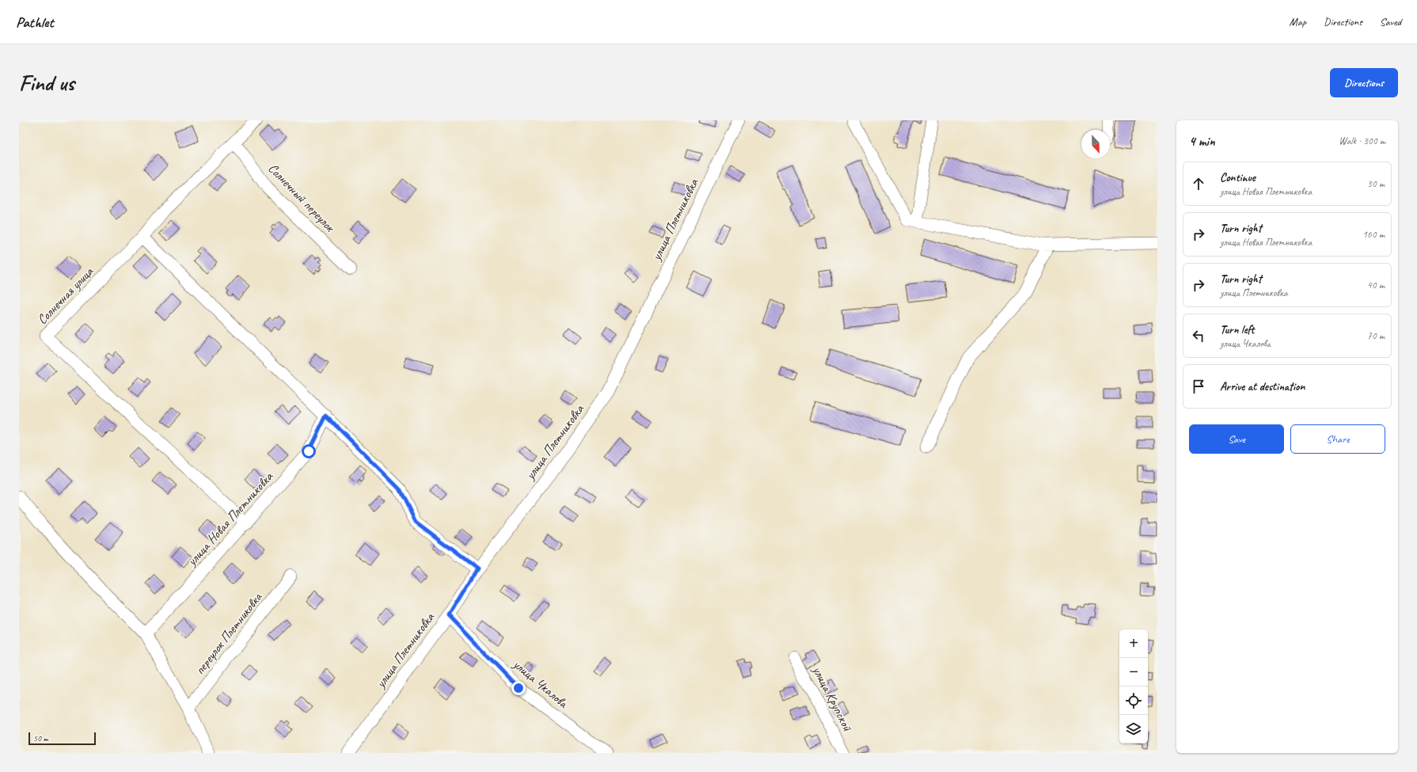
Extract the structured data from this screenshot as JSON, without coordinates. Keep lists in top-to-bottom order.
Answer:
{
  "streets": {
    "street": [
      "Солнечный переулок",
      "улица Плетниковка",
      "Солнечная улица",
      "улица Новая Плетниковка",
      "переулок Плетниковка",
      "улица Чкалова",
      "улица Крупской"
    ]
  },
  "crossings": [
    ["Солнечный переулок", "Солнечная улица"],
    ["улица Плетниковка", "улица Чкалова"],
    ["Солнечная улица", "улица Новая Плетниковка"]
  ],
  "scale_bar": "50 m",
  "north": "bottom",
  "page": {
    "header": "Pathlet",
    "nav": ["Map", "Directions", "Saved"],
    "buttons": [
      "Directions",
      ["Save", "Share"]
    ],
    "title": "Find us",
    "heading": ["4 min", "Walk · 300 m"],
    "list": [
      ["Continue", "улица Новая Плетниковка", "30 m"],
      ["Turn right", "улица Новая Плетниковка", "160 m"],
      ["Turn right", "улица Плетниковка", "40 m"],
      ["Turn left", "улица Чкалова", "70 m"],
      "Arrive at destination"
    ],
    "map_buttons": ["+", "−"],
    "scale": "50 m"
  }
}
